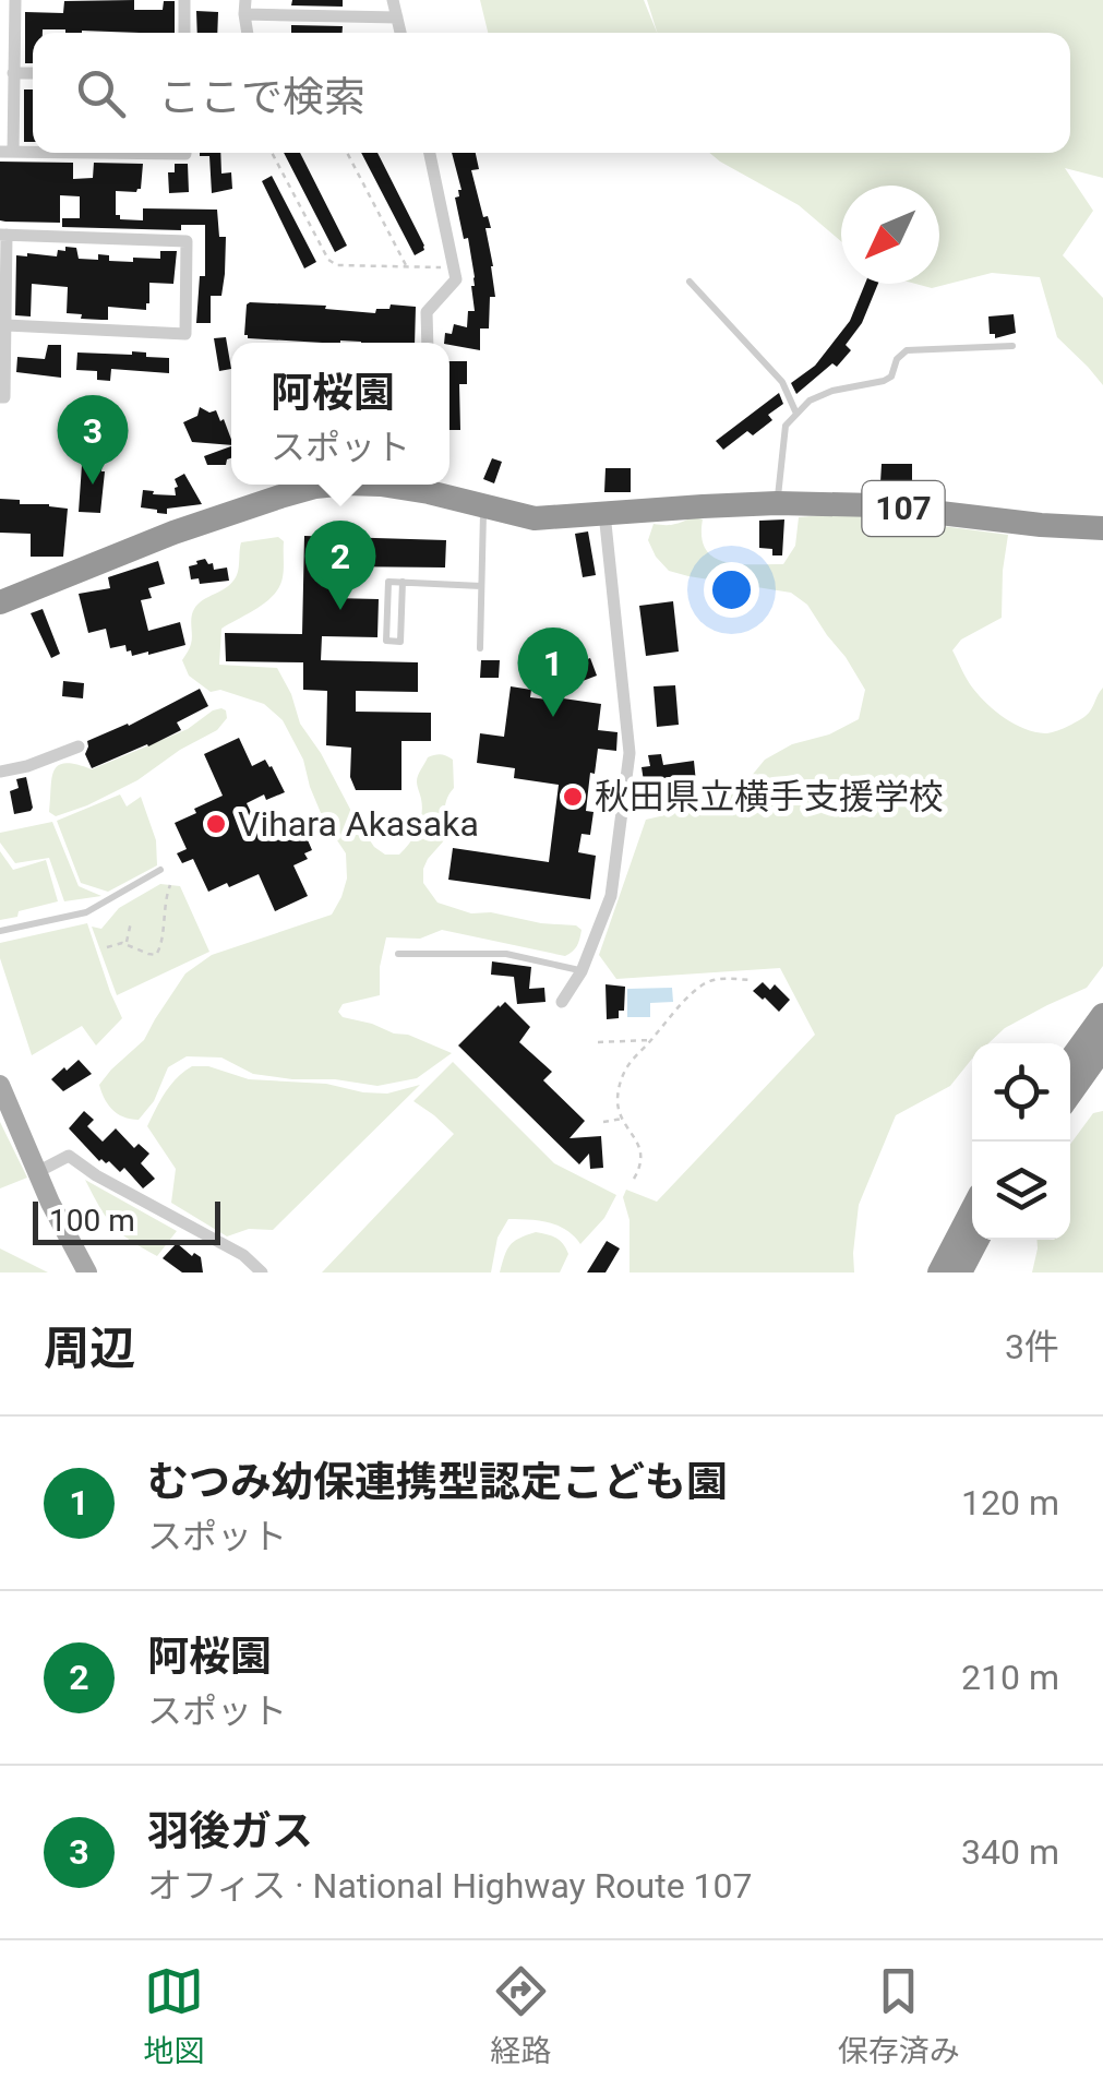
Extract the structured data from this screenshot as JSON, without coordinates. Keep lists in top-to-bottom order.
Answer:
{
  "streets": {
    "highway": ["107"]
  },
  "places": ["秋田県立横手支援学校", "Vihara Akasaka"],
  "scale_bar": "100 m",
  "north": "bottom left",
  "page": {
    "search": "ここで検索",
    "popup": ["阿桜園", "スポット"],
    "pins": ["3", "2", "1"],
    "scale": "100 m",
    "heading": ["周辺", "3件"],
    "list": [
      {
        "mark": "1",
        "name": "むつみ幼保連携型認定こども園",
        "note": "スポット",
        "value": "120 m"
      },
      {
        "mark": "2",
        "name": "阿桜園",
        "note": "スポット",
        "value": "210 m"
      },
      {
        "mark": "3",
        "name": "羽後ガス",
        "note": "オフィス · National Highway Route 107",
        "value": "340 m"
      }
    ],
    "nav": ["地図", "経路", "保存済み"]
  }
}
